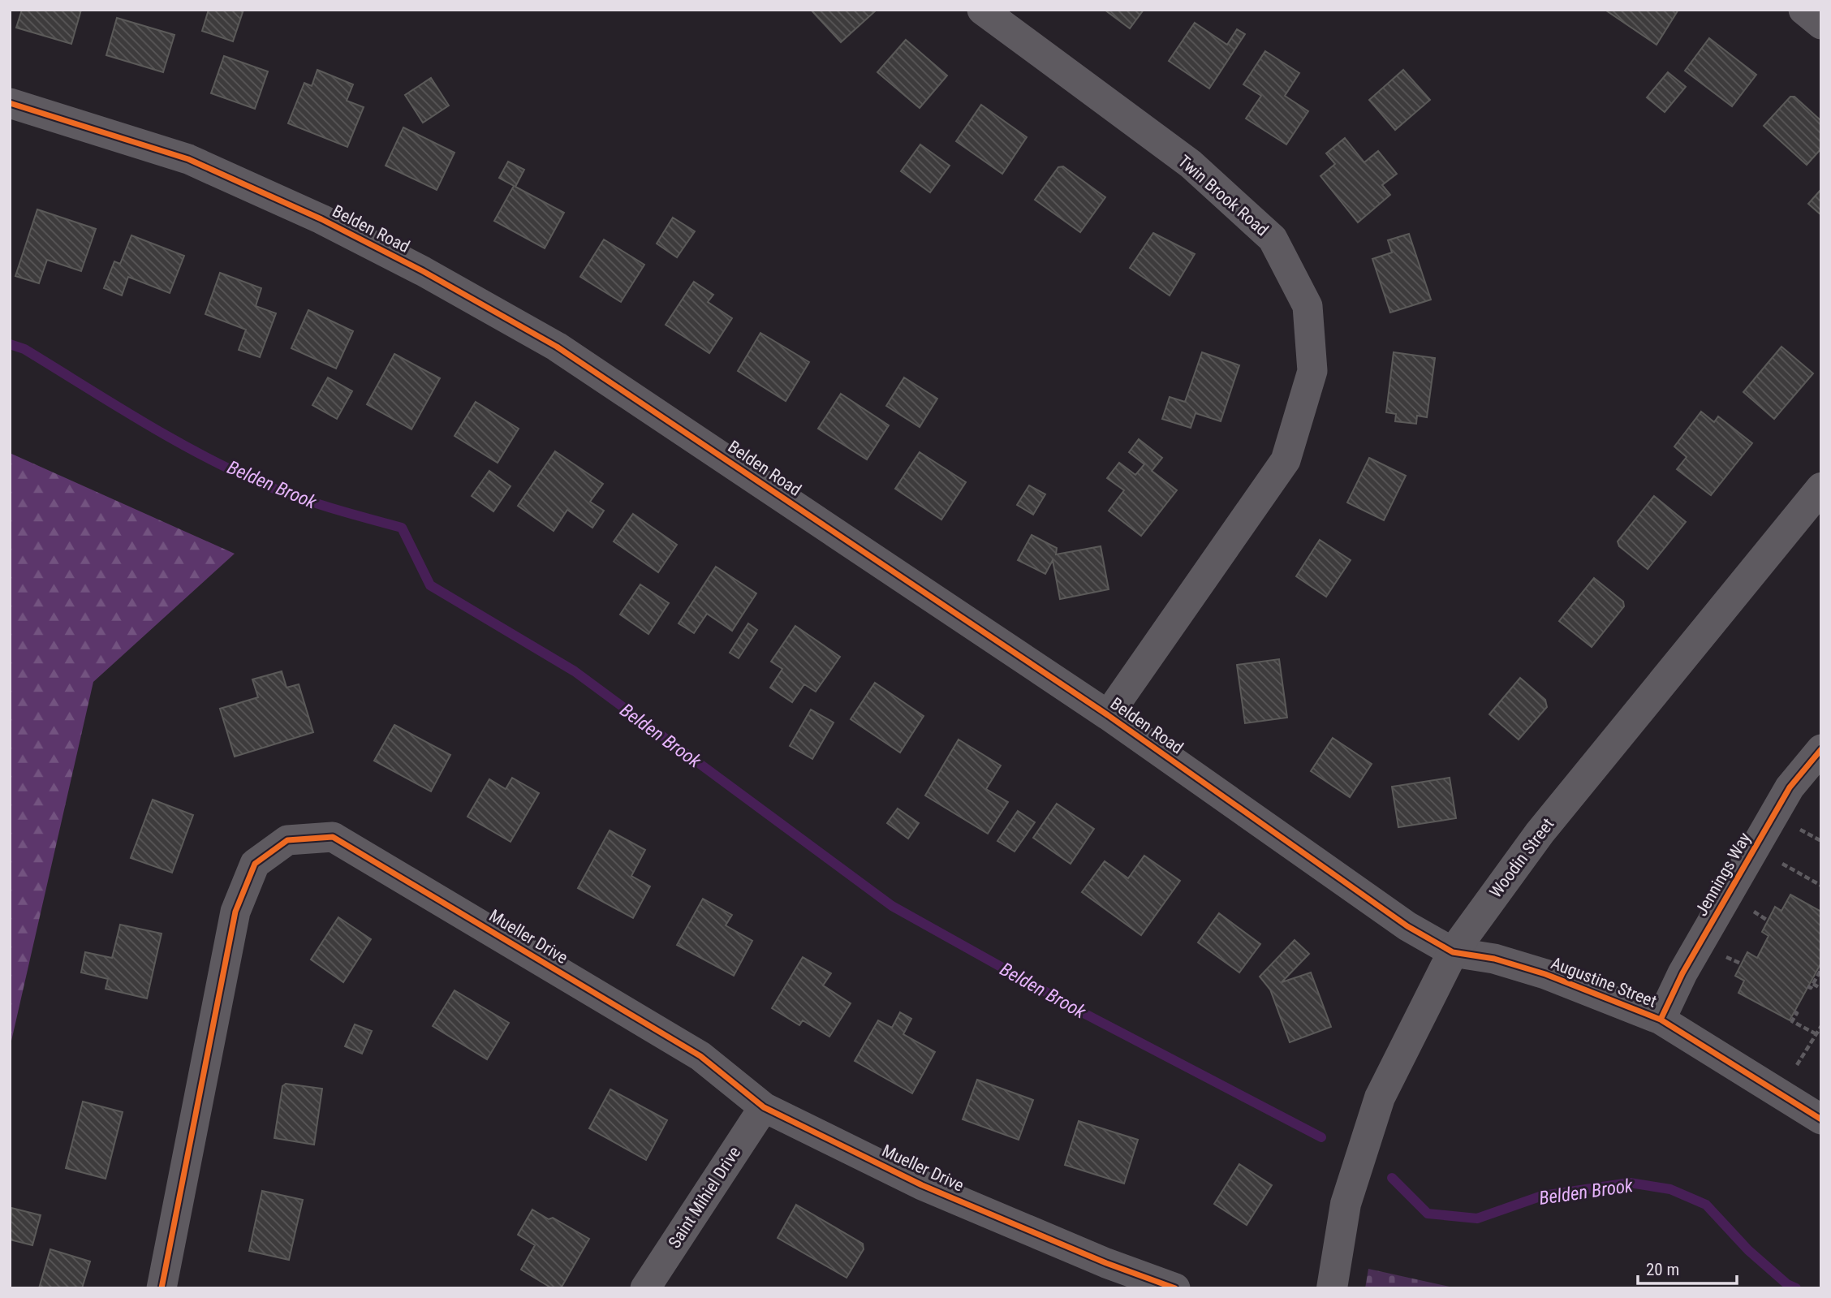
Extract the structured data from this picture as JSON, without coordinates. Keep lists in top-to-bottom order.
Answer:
{
  "streets": {
    "main road": ["Woodin Street"],
    "street": [
      "Twin Brook Road",
      "Belden Road",
      "Jennings Way",
      "Mueller Drive",
      "Augustine Street",
      "Saint Mihiel Drive"
    ]
  },
  "crossings": [
    ["Twin Brook Road", "Belden Road"],
    ["Belden Road", "Woodin Street"],
    ["Belden Road", "Augustine Street"],
    ["Woodin Street", "Augustine Street"],
    ["Jennings Way", "Augustine Street"],
    ["Mueller Drive", "Saint Mihiel Drive"]
  ],
  "water": ["Belden Brook"],
  "scale_bar": "20 m"
}
